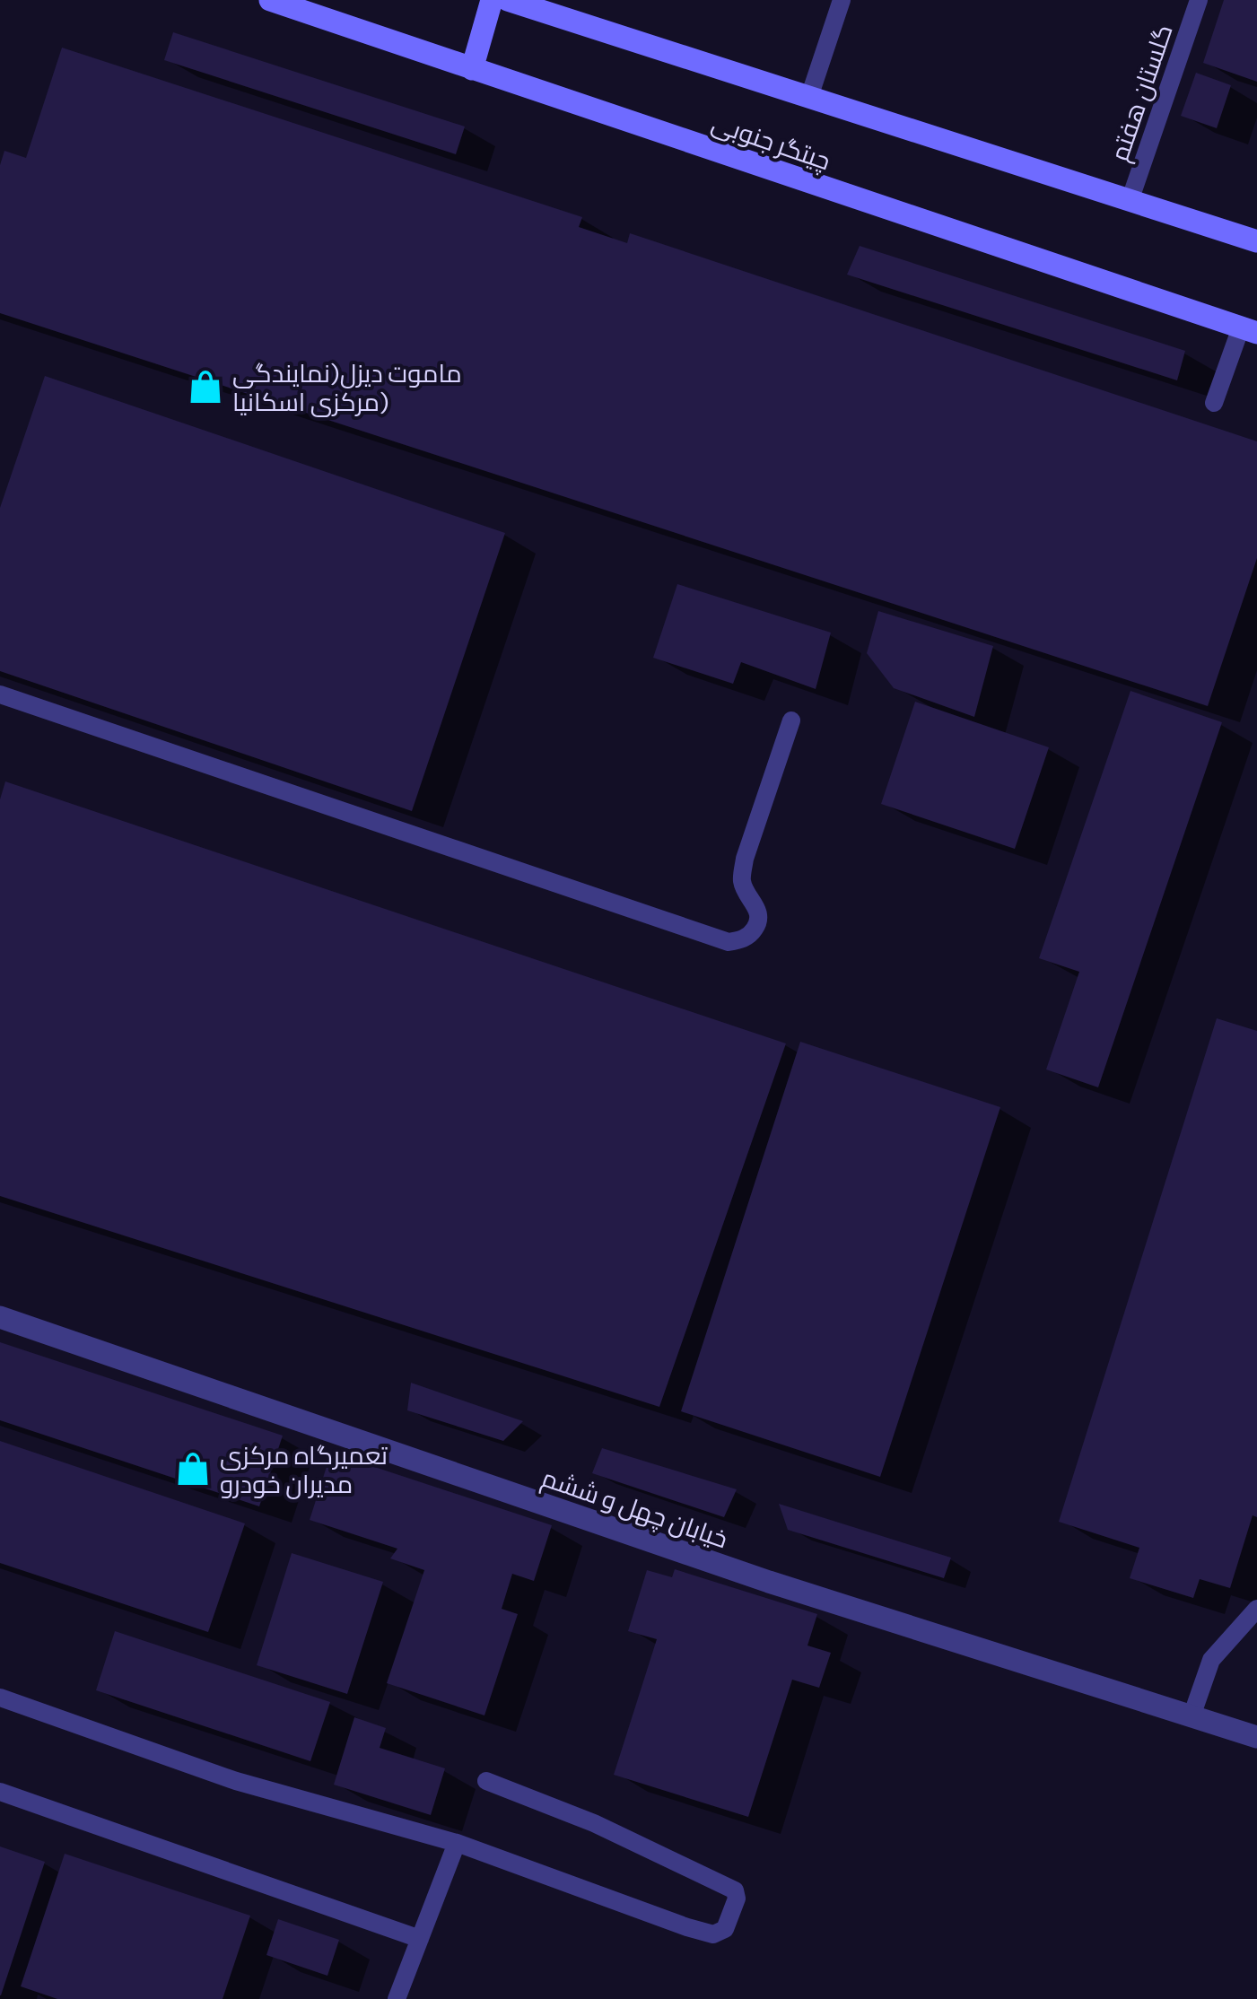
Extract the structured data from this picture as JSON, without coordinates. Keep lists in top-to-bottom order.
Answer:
{
  "streets": {
    "main road": ["چیتگر جنوبی"],
    "street": ["خیابان چهل و ششم"],
    "lane": ["گلستان هفتم"]
  },
  "crossings": [
    ["گلستان هفتم", "چیتگر جنوبی"]
  ],
  "places": {
    "shop": ["ماموت دیزل(نمایندگی مرکزی اسکانیا)", "تعمیرگاه مرکزی مدیران خودرو"]
  }
}
